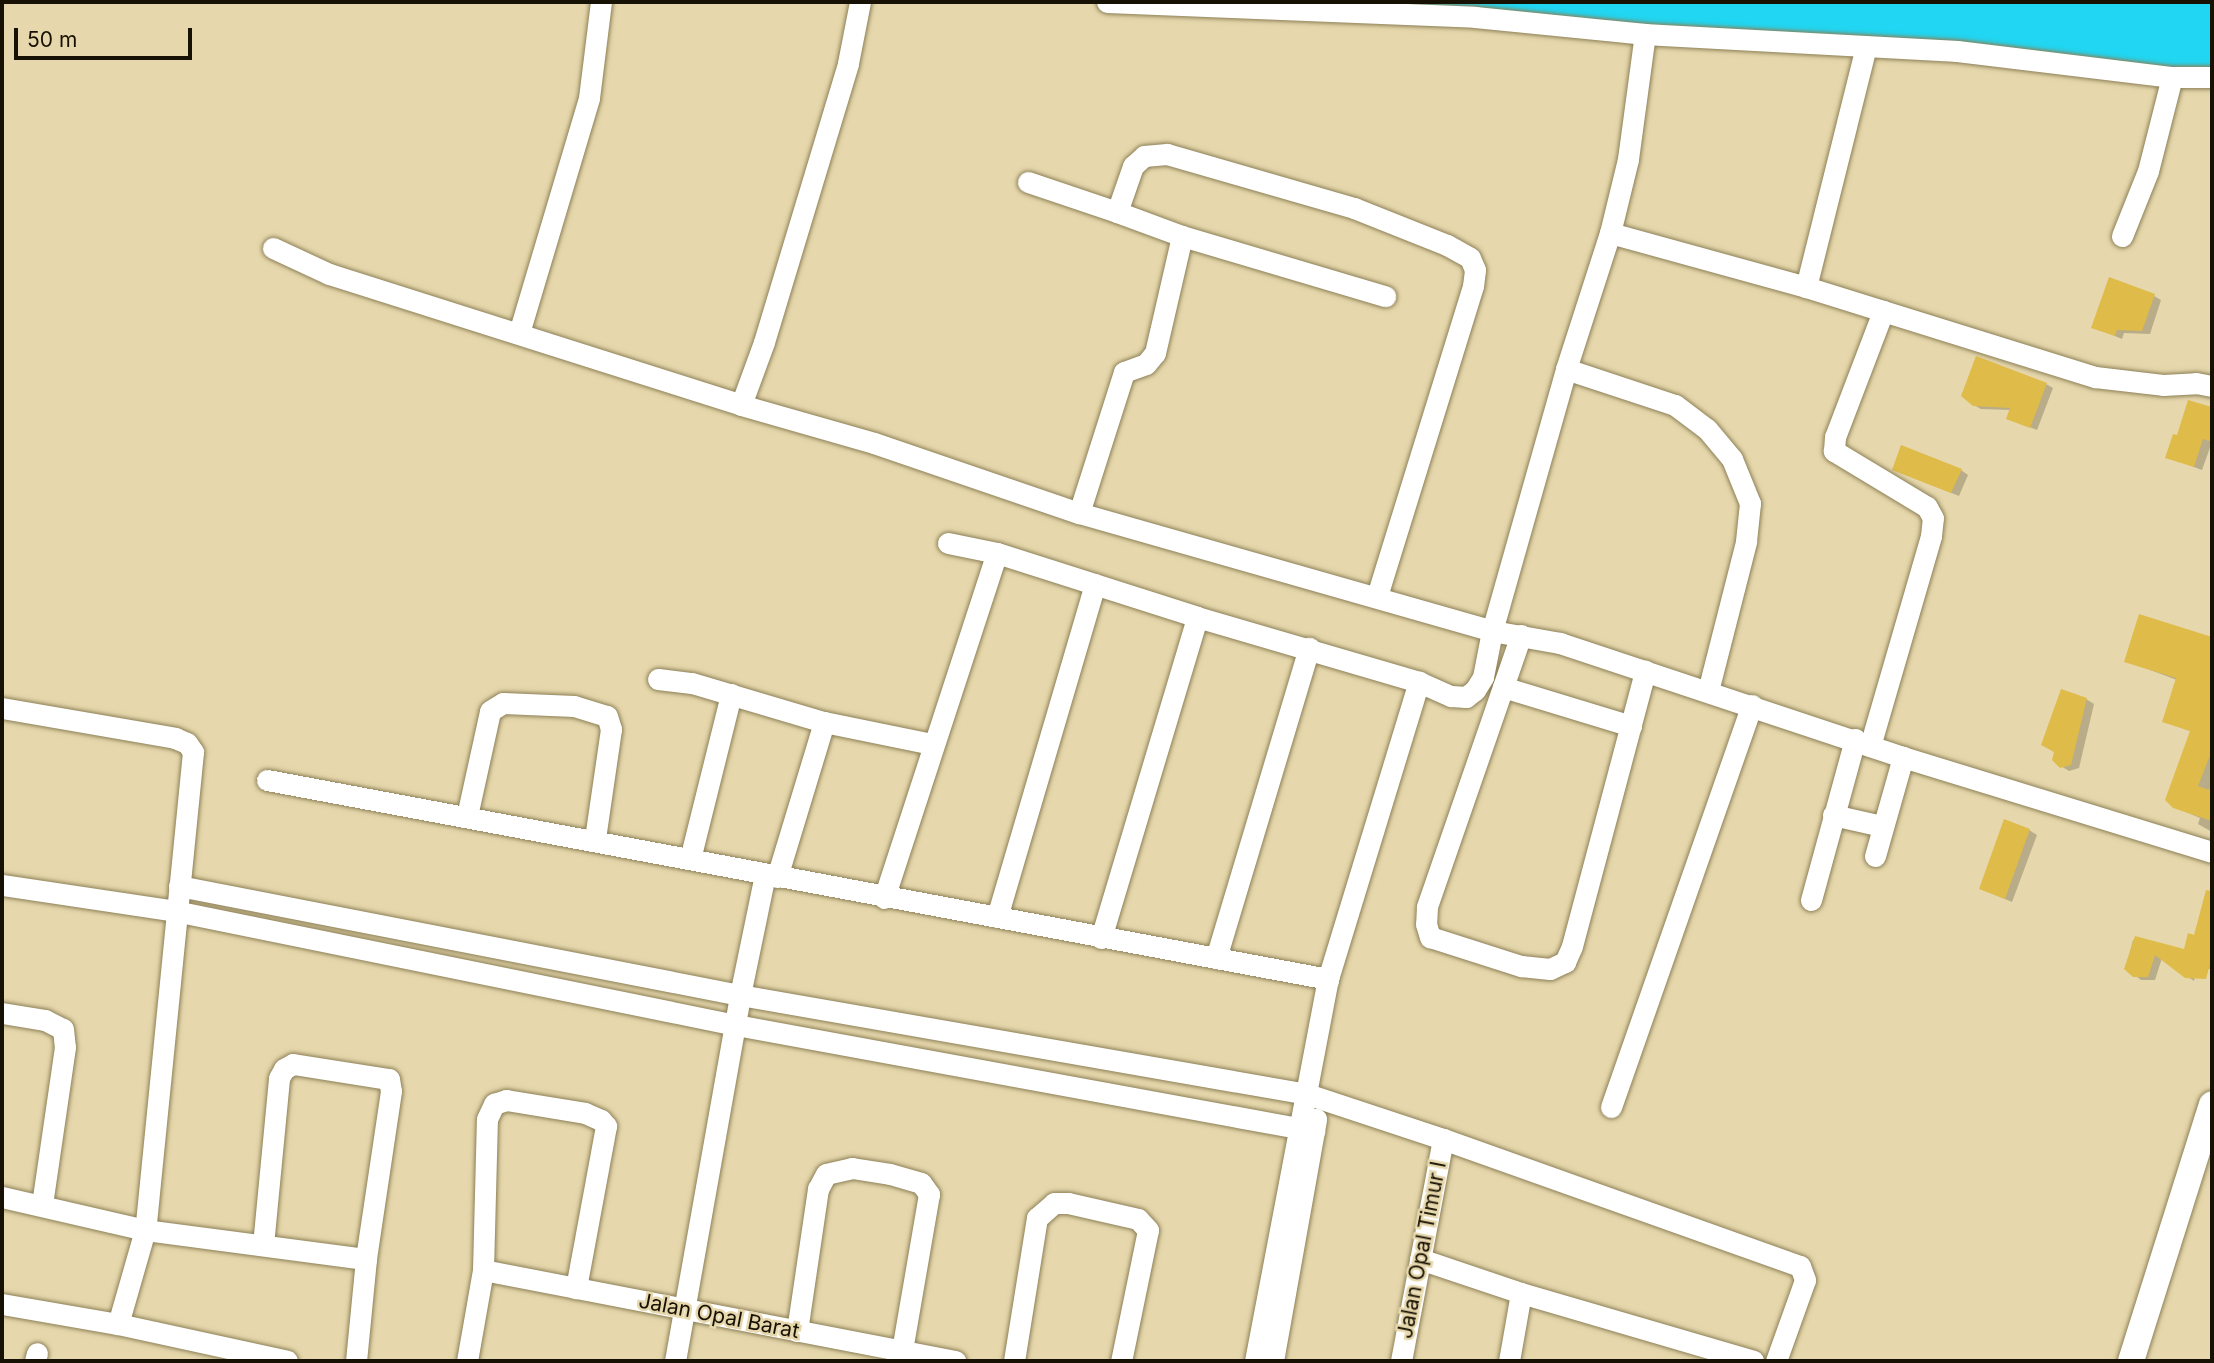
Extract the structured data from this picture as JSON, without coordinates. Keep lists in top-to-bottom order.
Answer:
{
  "streets": {
    "street": ["Jalan Opal Timur I", "Jalan Opal Barat"]
  },
  "scale_bar": "50 m"
}
